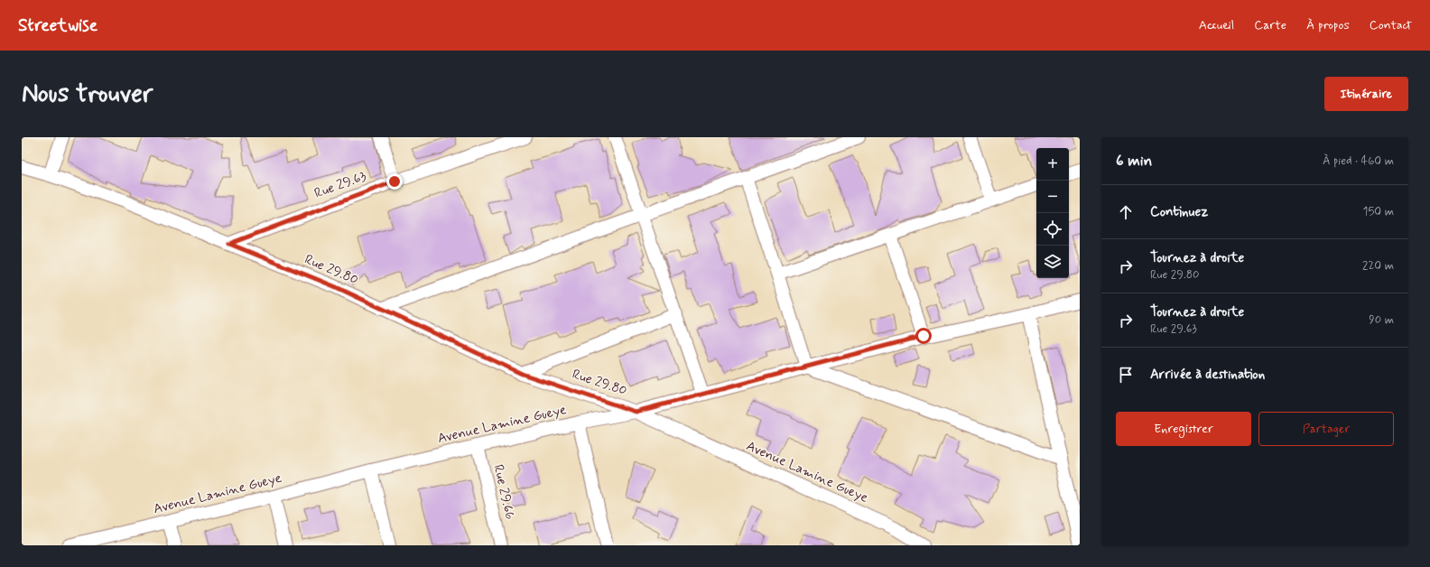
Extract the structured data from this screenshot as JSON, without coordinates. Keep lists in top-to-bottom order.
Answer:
{
  "streets": {
    "street": [
      "Rue 29.63",
      "Rue 29.80",
      "Avenue Lamine Gueye",
      "Rue 29.66"
    ]
  },
  "crossings": [
    ["Rue 29.63", "Rue 29.80"],
    ["Rue 29.80", "Avenue Lamine Gueye"],
    ["Avenue Lamine Gueye", "Rue 29.66"]
  ],
  "page": {
    "header": "Streetwise",
    "nav": [
      "Accueil",
      "Carte",
      "À propos",
      "Contact"
    ],
    "buttons": [
      "Itinéraire",
      ["Enregistrer", "Partager"]
    ],
    "title": "Nous trouver",
    "heading": ["6 min", "À pied · 460 m"],
    "map_buttons": ["+", "−"],
    "list": [
      ["Continuez", "150 m"],
      ["Tournez à droite", "Rue 29.80", "220 m"],
      ["Tournez à droite", "Rue 29.63", "90 m"],
      "Arrivée à destination"
    ]
  }
}
